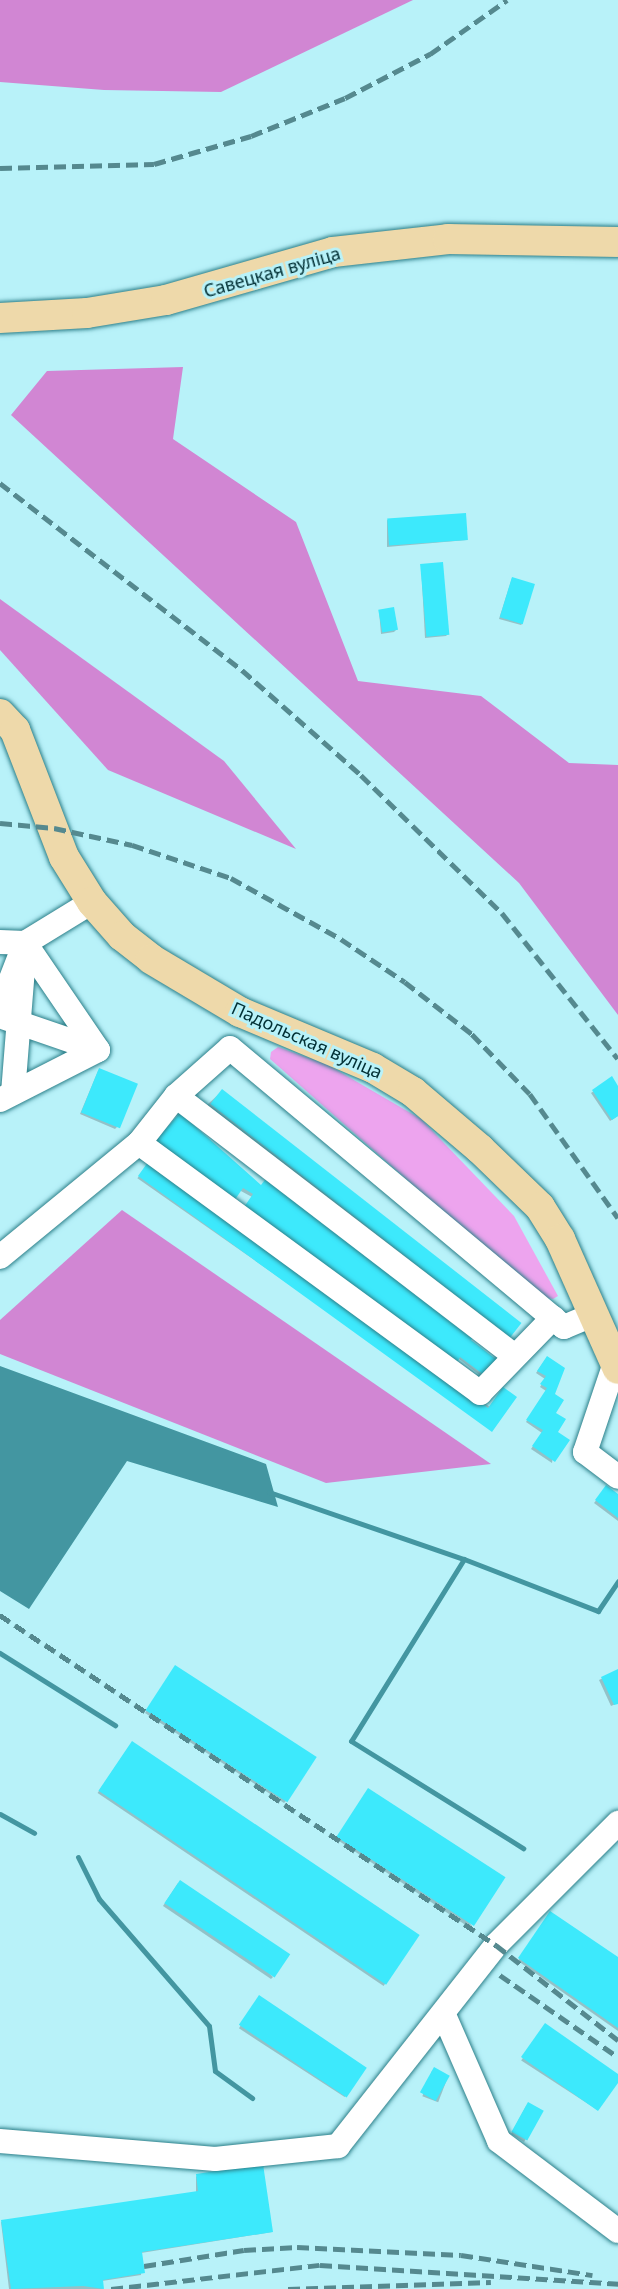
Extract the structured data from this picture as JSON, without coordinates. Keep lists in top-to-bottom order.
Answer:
{
  "streets": {
    "main road": ["Савецкая вуліца", "Падольская вуліца"]
  }
}
